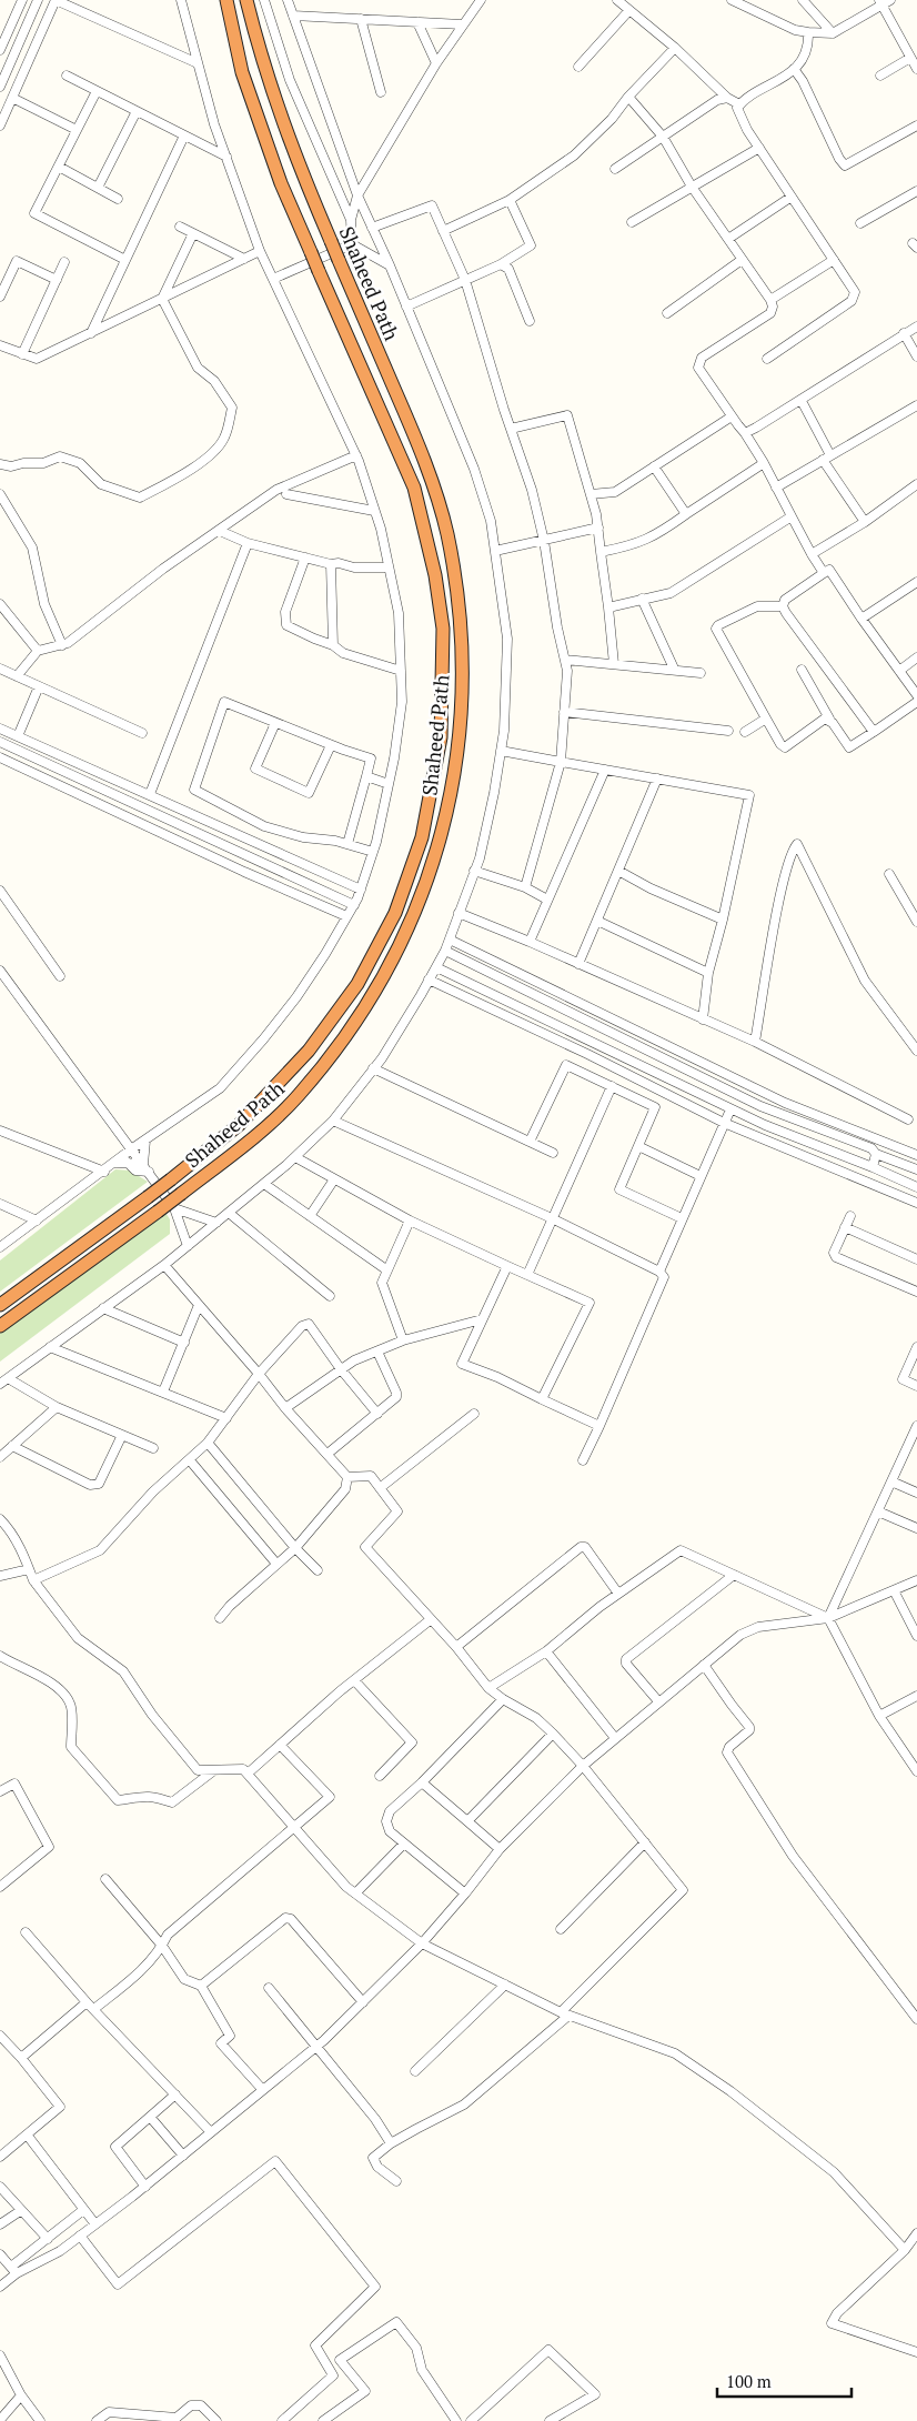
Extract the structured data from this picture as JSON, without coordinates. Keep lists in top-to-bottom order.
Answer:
{
  "streets": {
    "highway": ["Shaheed Path"]
  },
  "scale_bar": "100 m"
}
